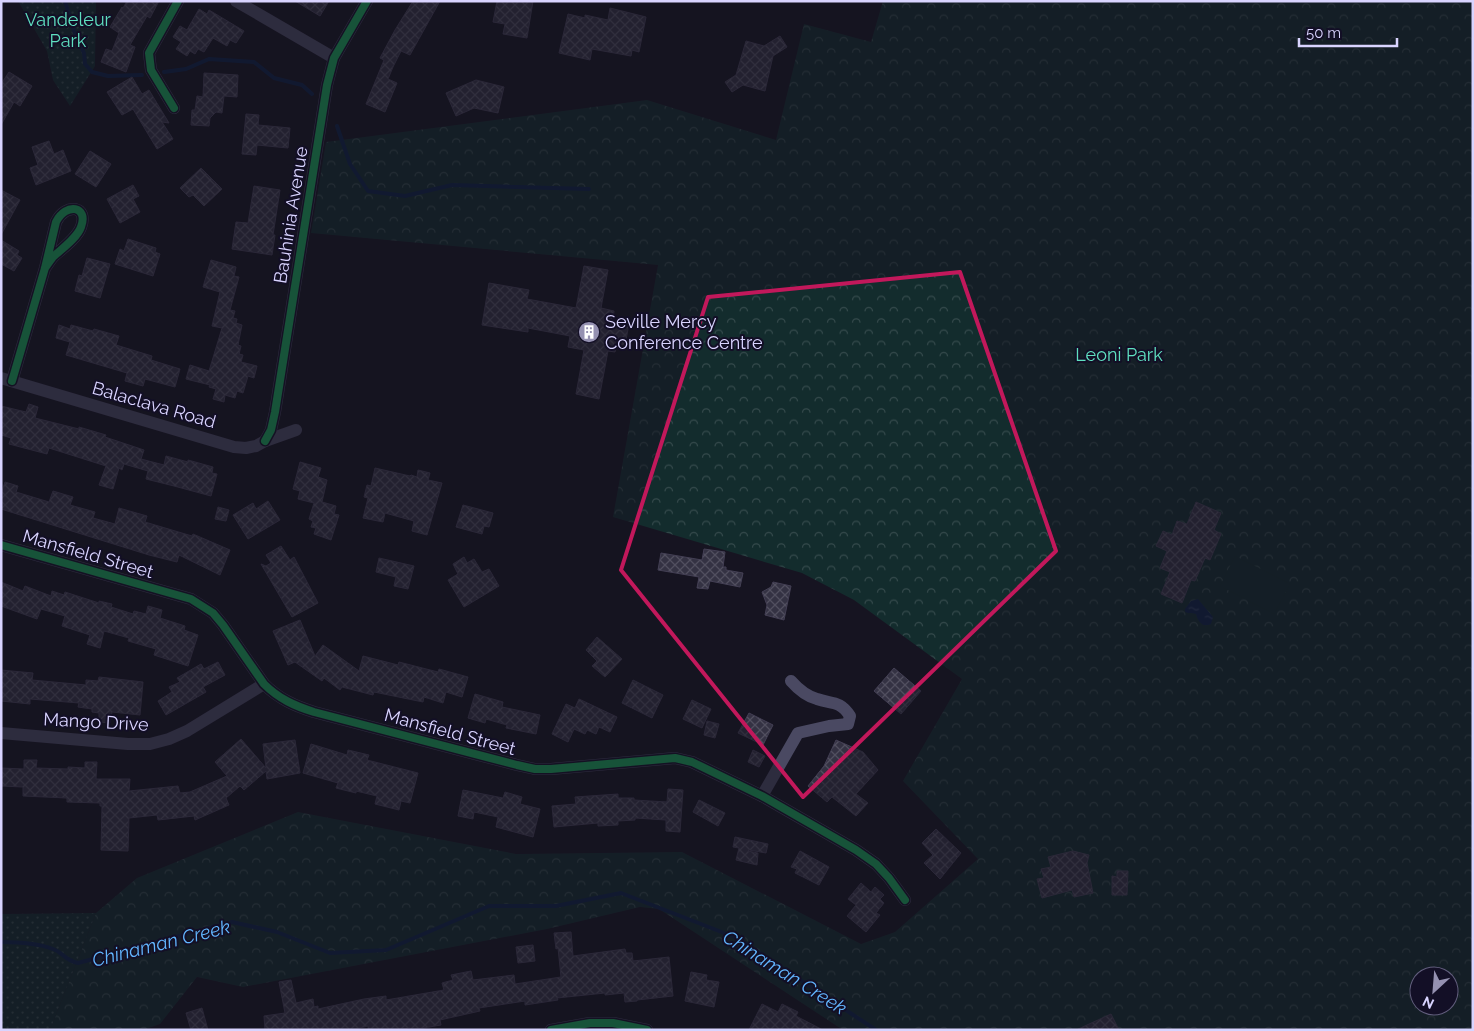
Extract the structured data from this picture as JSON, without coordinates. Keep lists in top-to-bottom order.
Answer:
{
  "streets": {
    "street": [
      "Bauhinia Avenue",
      "Balaclava Road",
      "Mansfield Street",
      "Mango Drive"
    ]
  },
  "crossings": [
    ["Bauhinia Avenue", "Balaclava Road"],
    ["Mansfield Street", "Mango Drive"]
  ],
  "water": ["Chinaman Creek"],
  "parks": ["Vandeleur Park", "Leoni Park"],
  "places": {
    "building": ["Seville Mercy Conference Centre"]
  },
  "scale_bar": "50 m",
  "north": "bottom left"
}
